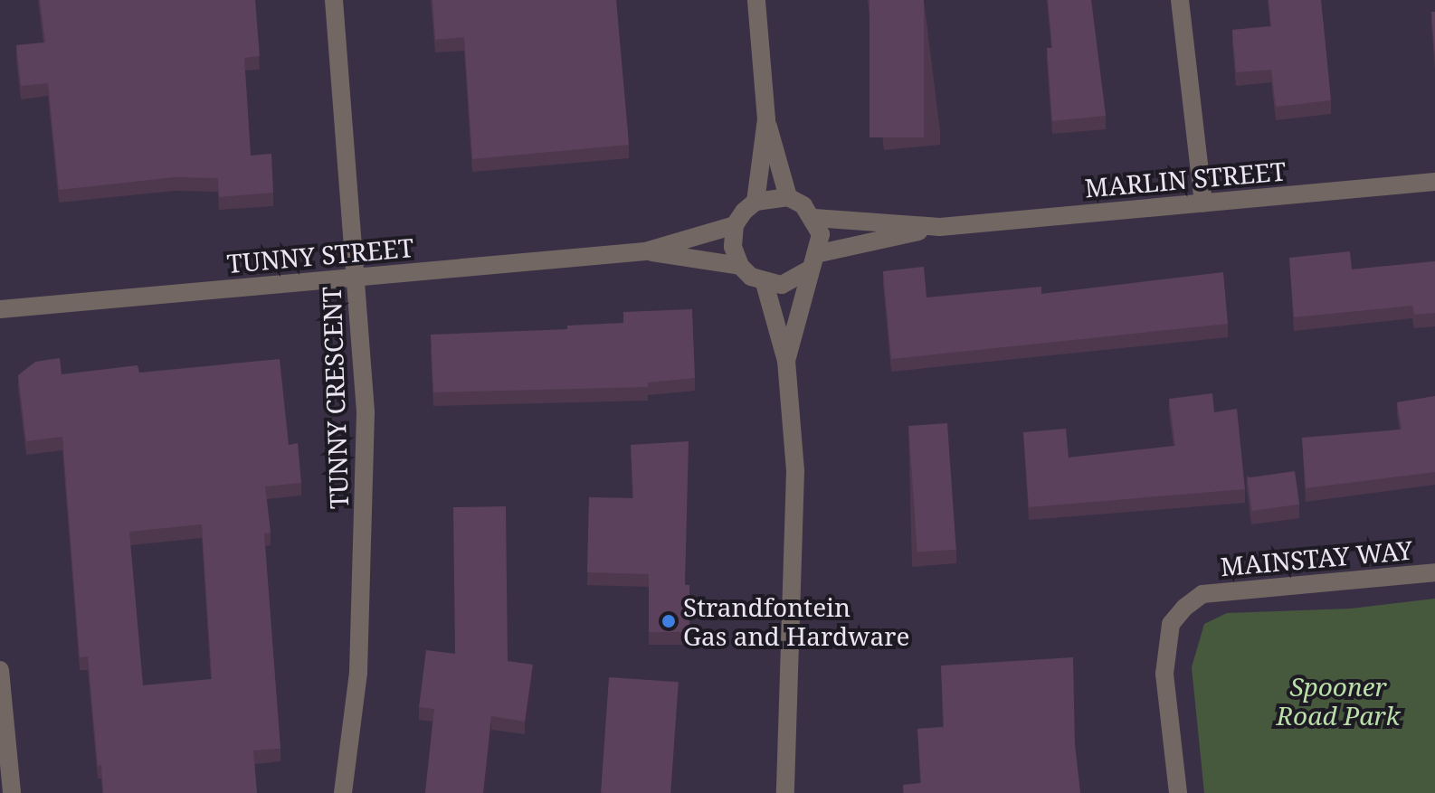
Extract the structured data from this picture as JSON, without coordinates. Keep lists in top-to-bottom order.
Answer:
{
  "streets": {
    "street": [
      "MARLIN STREET",
      "TUNNY STREET",
      "TUNNY CRESCENT",
      "MAINSTAY WAY"
    ]
  },
  "crossings": [
    ["MARLIN STREET", "TUNNY STREET"],
    ["TUNNY STREET", "TUNNY CRESCENT"]
  ],
  "parks": ["Spooner Road Park"],
  "places": ["Strandfontein Gas and Hardware"]
}
